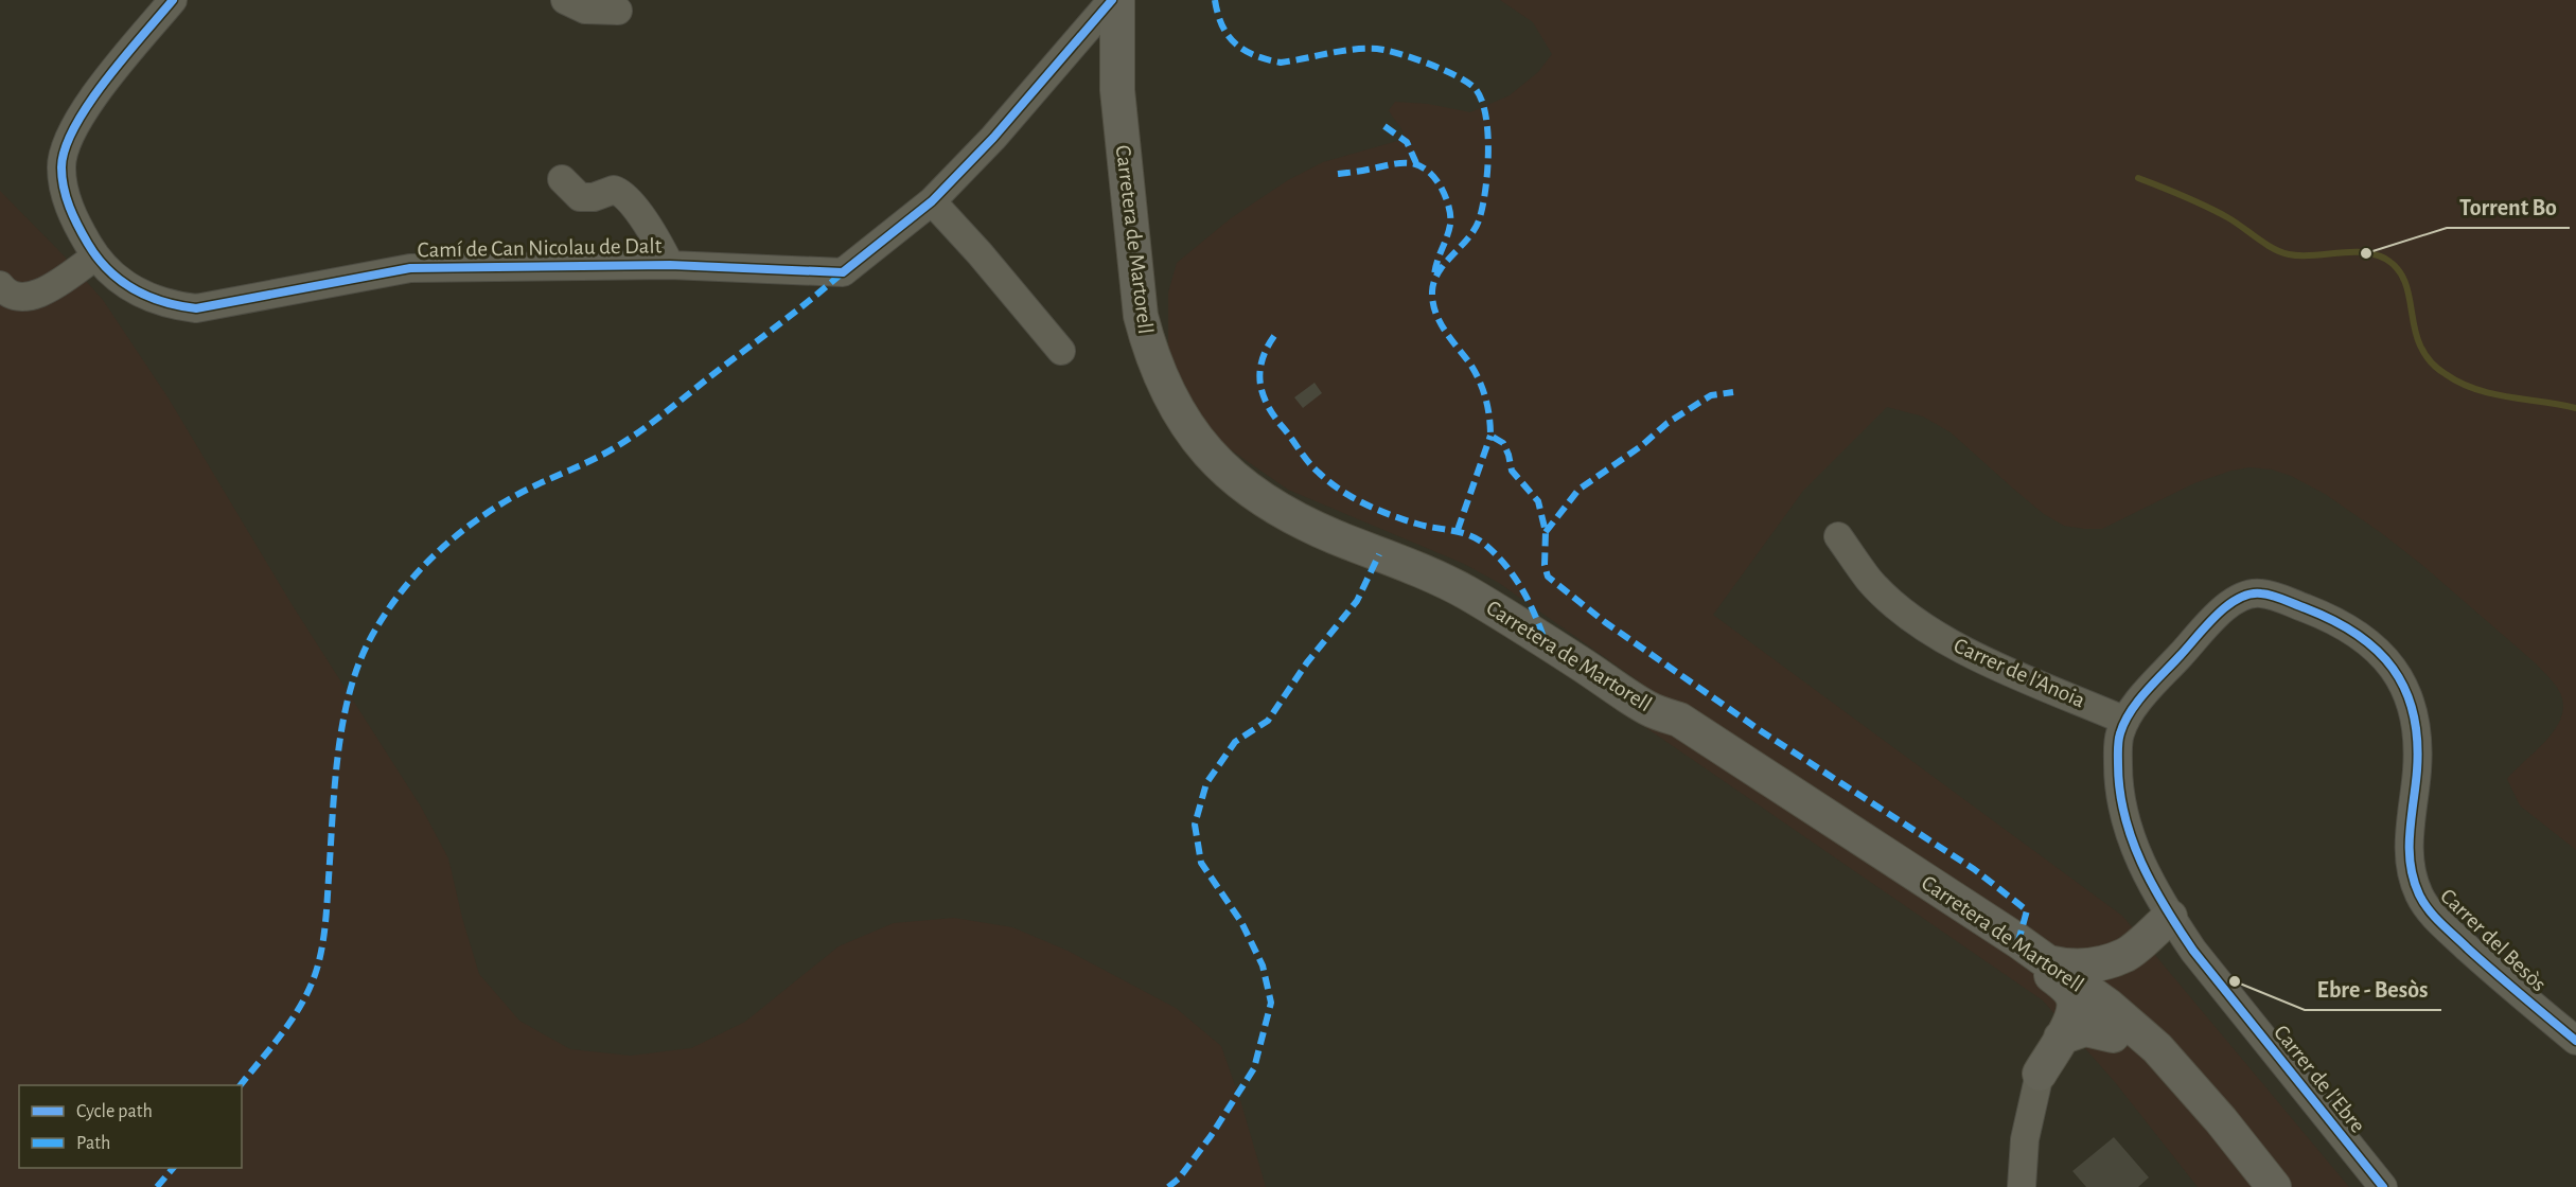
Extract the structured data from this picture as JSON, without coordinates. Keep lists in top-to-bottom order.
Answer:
{
  "streets": {
    "main road": ["Carretera de Martorell"],
    "street": [
      "Camí de Can Nicolau de Dalt",
      "Carrer de l'Anoia",
      "Carrer del Besòs",
      "Carrer de l'Ebre"
    ]
  },
  "crossings": [
    ["Carrer de l'Anoia", "Carrer del Besòs"],
    ["Carrer de l'Anoia", "Carrer de l'Ebre"],
    ["Carrer del Besòs", "Carrer de l'Ebre"]
  ],
  "places": ["Torrent Bo", "Ebre - Besòs"],
  "legend": ["Cycle path", "Path"]
}
